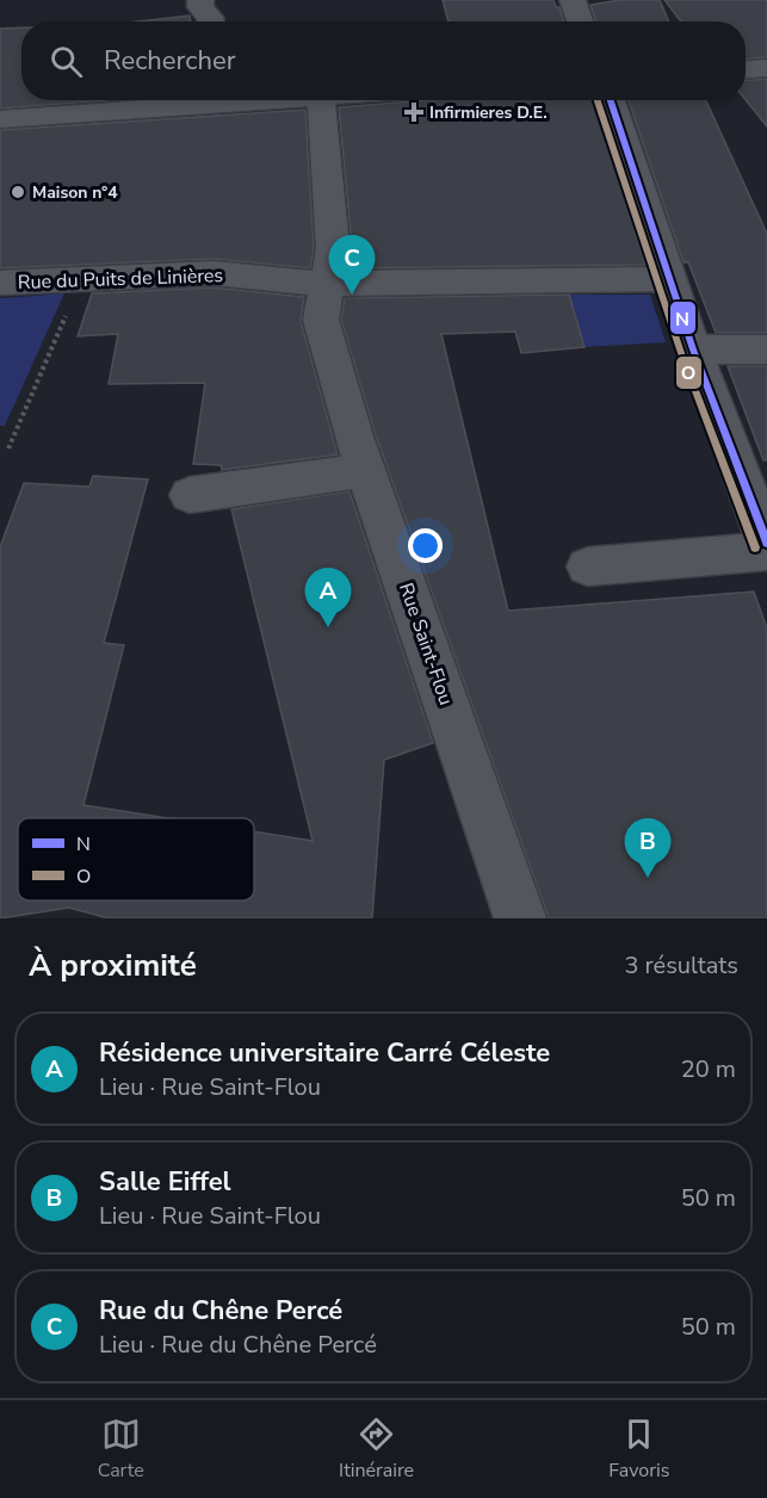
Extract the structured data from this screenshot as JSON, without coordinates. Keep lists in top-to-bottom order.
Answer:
{
  "streets": {
    "street": ["Rue du Puits de Linières", "Rue Saint-Flou"]
  },
  "crossings": [
    ["Rue du Puits de Linières", "Rue Saint-Flou"]
  ],
  "places": {
    "health": ["Infirmieres D.E."],
    "other": ["Maison n°4"]
  },
  "lines": ["transit line N", "transit line O"],
  "legend": ["N", "O"],
  "page": {
    "search": "Rechercher",
    "pins": ["C", "A", "B"],
    "heading": ["À proximité", "3 résultats"],
    "list": [
      {
        "mark": "A",
        "name": "Résidence universitaire Carré Céleste",
        "note": "Lieu · Rue Saint-Flou",
        "value": "20 m"
      },
      {
        "mark": "B",
        "name": "Salle Eiffel",
        "note": "Lieu · Rue Saint-Flou",
        "value": "50 m"
      },
      {
        "mark": "C",
        "name": "Rue du Chêne Percé",
        "note": "Lieu · Rue du Chêne Percé",
        "value": "50 m"
      }
    ],
    "nav": ["Carte", "Itinéraire", "Favoris"]
  }
}
